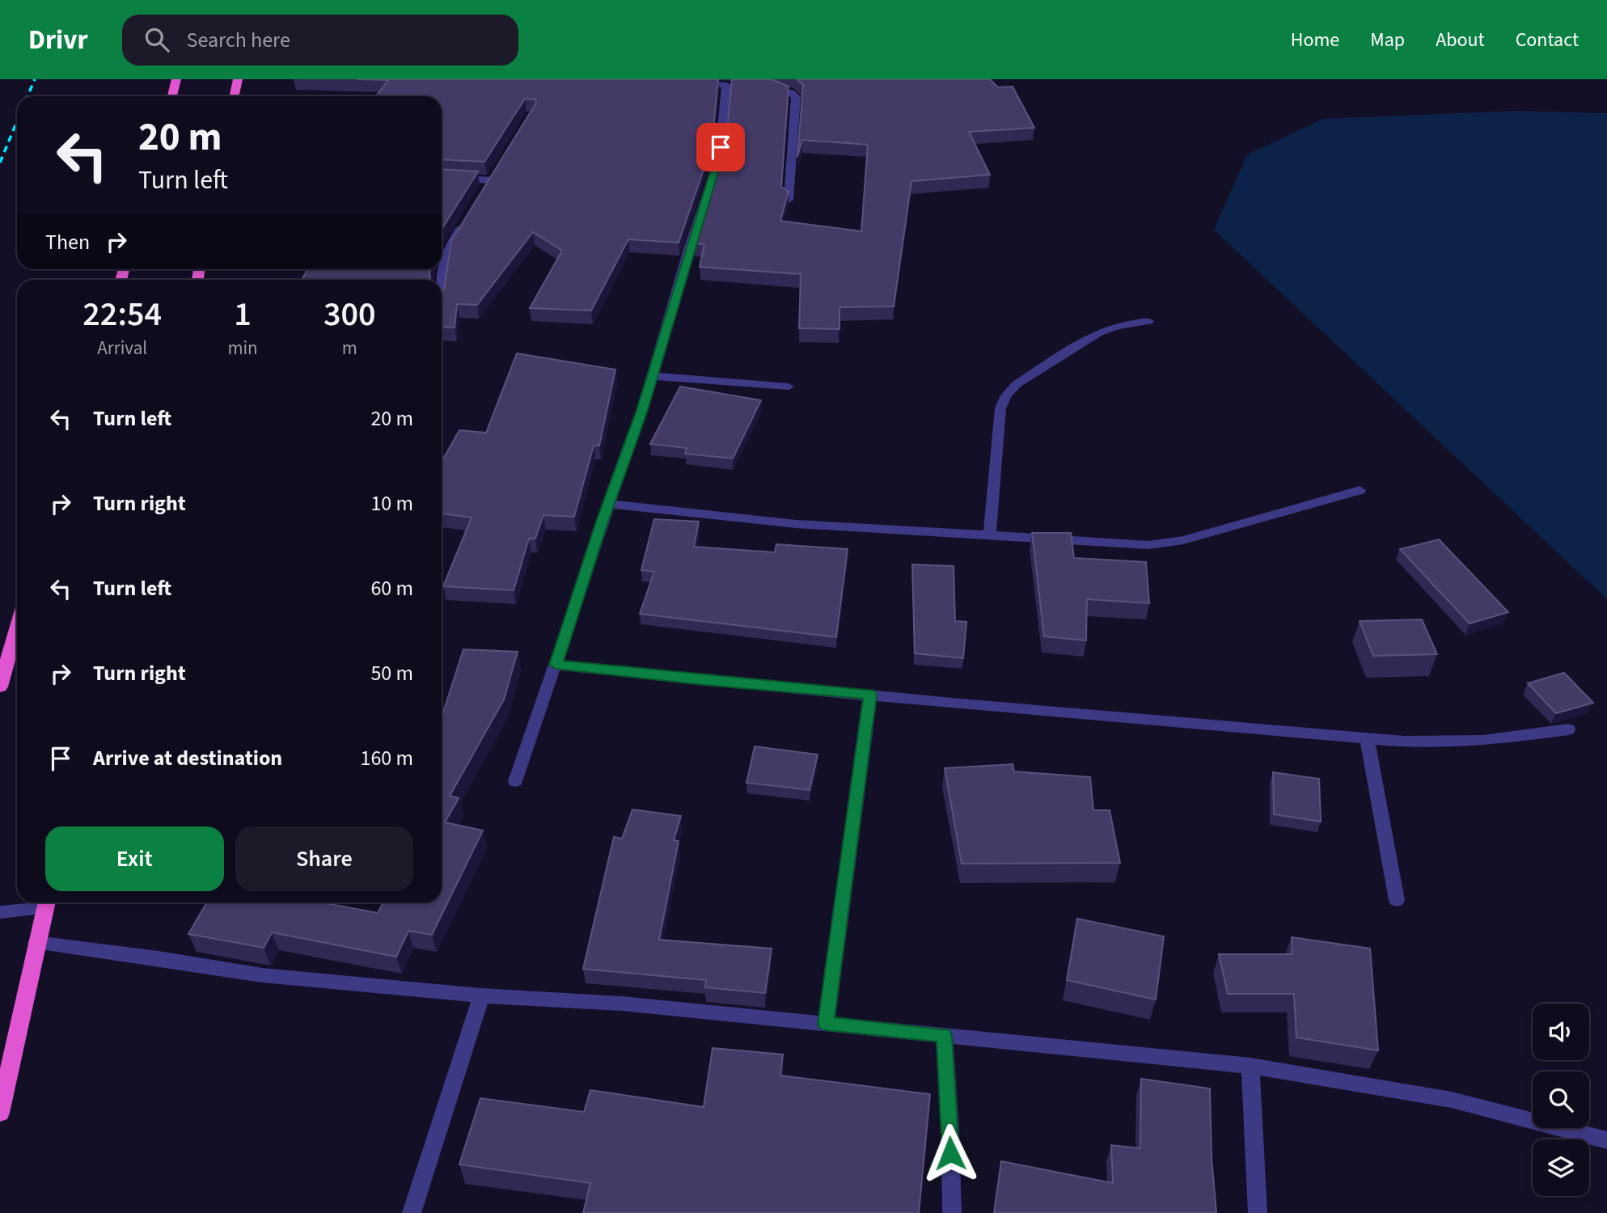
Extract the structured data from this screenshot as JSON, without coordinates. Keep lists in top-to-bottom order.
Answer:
{
  "page": {
    "header": "Drivr",
    "search": "Search here",
    "nav": [
      "Home",
      "Map",
      "About",
      "Contact"
    ],
    "turn": ["20 m", "Turn left"],
    "then": "Then",
    "eta": [
      "22:54",
      "Arrival",
      "1",
      "min",
      "300",
      "m"
    ],
    "list": [
      {
        "name": "Turn left",
        "value": "20 m"
      },
      {
        "name": "Turn right",
        "value": "10 m"
      },
      {
        "name": "Turn left",
        "value": "60 m"
      },
      {
        "name": "Turn right",
        "value": "50 m"
      },
      {
        "name": "Arrive at destination",
        "value": "160 m"
      }
    ],
    "buttons": ["Exit", "Share"]
  }
}
